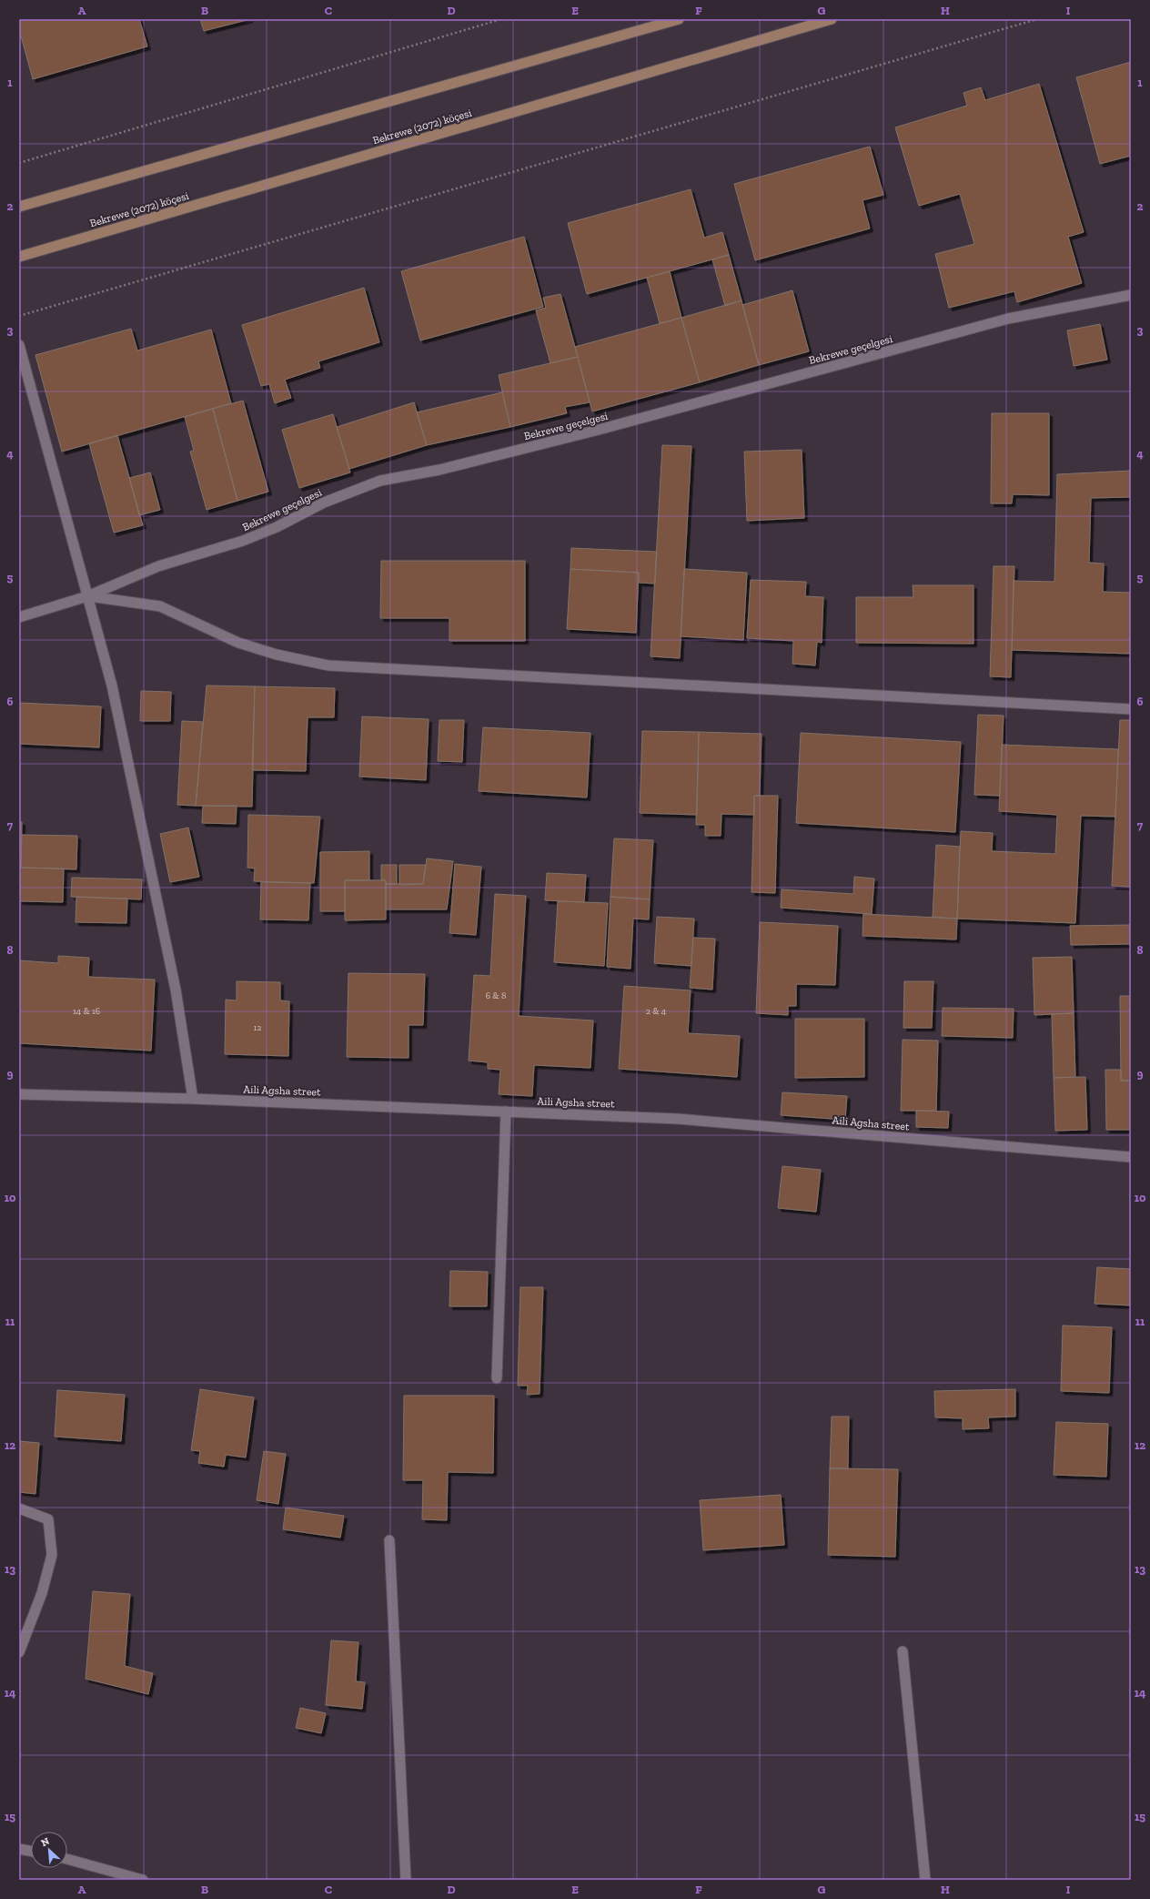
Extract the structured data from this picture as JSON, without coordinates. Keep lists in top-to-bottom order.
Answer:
{
  "streets": {
    "main road": ["Bekrewe (2072) köçesi"],
    "street": ["Bekrewe geçelgesi", "Aili Agsha street"]
  },
  "house_numbers": [
    "6 & 8",
    "14 & 16",
    "2 & 4",
    "12"
  ],
  "north": "top left",
  "grid": {
    "columns": [
      "A",
      "B",
      "C",
      "D",
      "E",
      "F",
      "G",
      "H",
      "I"
    ],
    "rows": [
      "1",
      "2",
      "3",
      "4",
      "5",
      "6",
      "7",
      "8",
      "9",
      "10",
      "11",
      "12",
      "13",
      "14",
      "15"
    ]
  }
}
